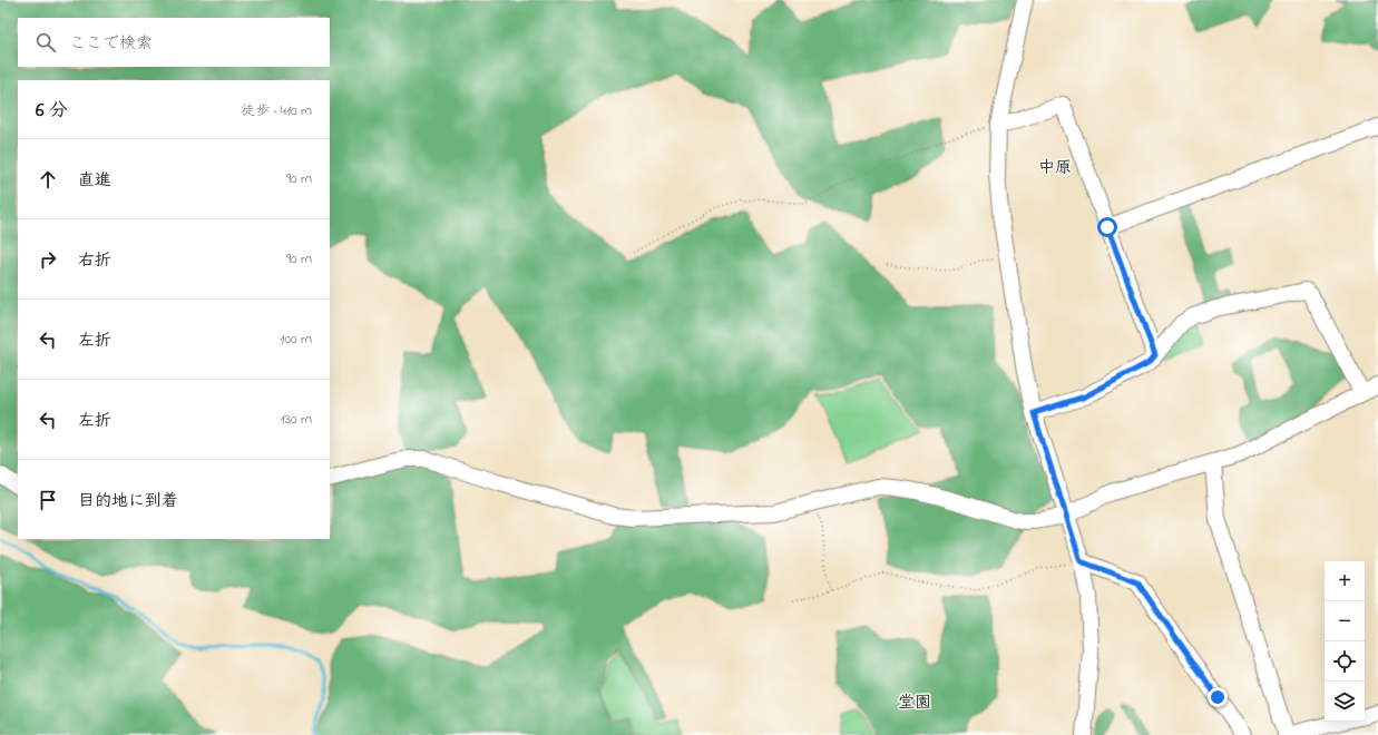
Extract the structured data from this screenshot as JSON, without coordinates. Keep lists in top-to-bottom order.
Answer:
{
  "districts": ["中原", "堂園"],
  "page": {
    "search": "ここで検索",
    "heading": ["6 分", "徒歩 · 410 m"],
    "list": [
      ["直進", "90 m"],
      ["右折", "90 m"],
      ["左折", "100 m"],
      ["左折", "130 m"],
      "目的地に到着"
    ],
    "map_buttons": ["+", "−"]
  }
}
